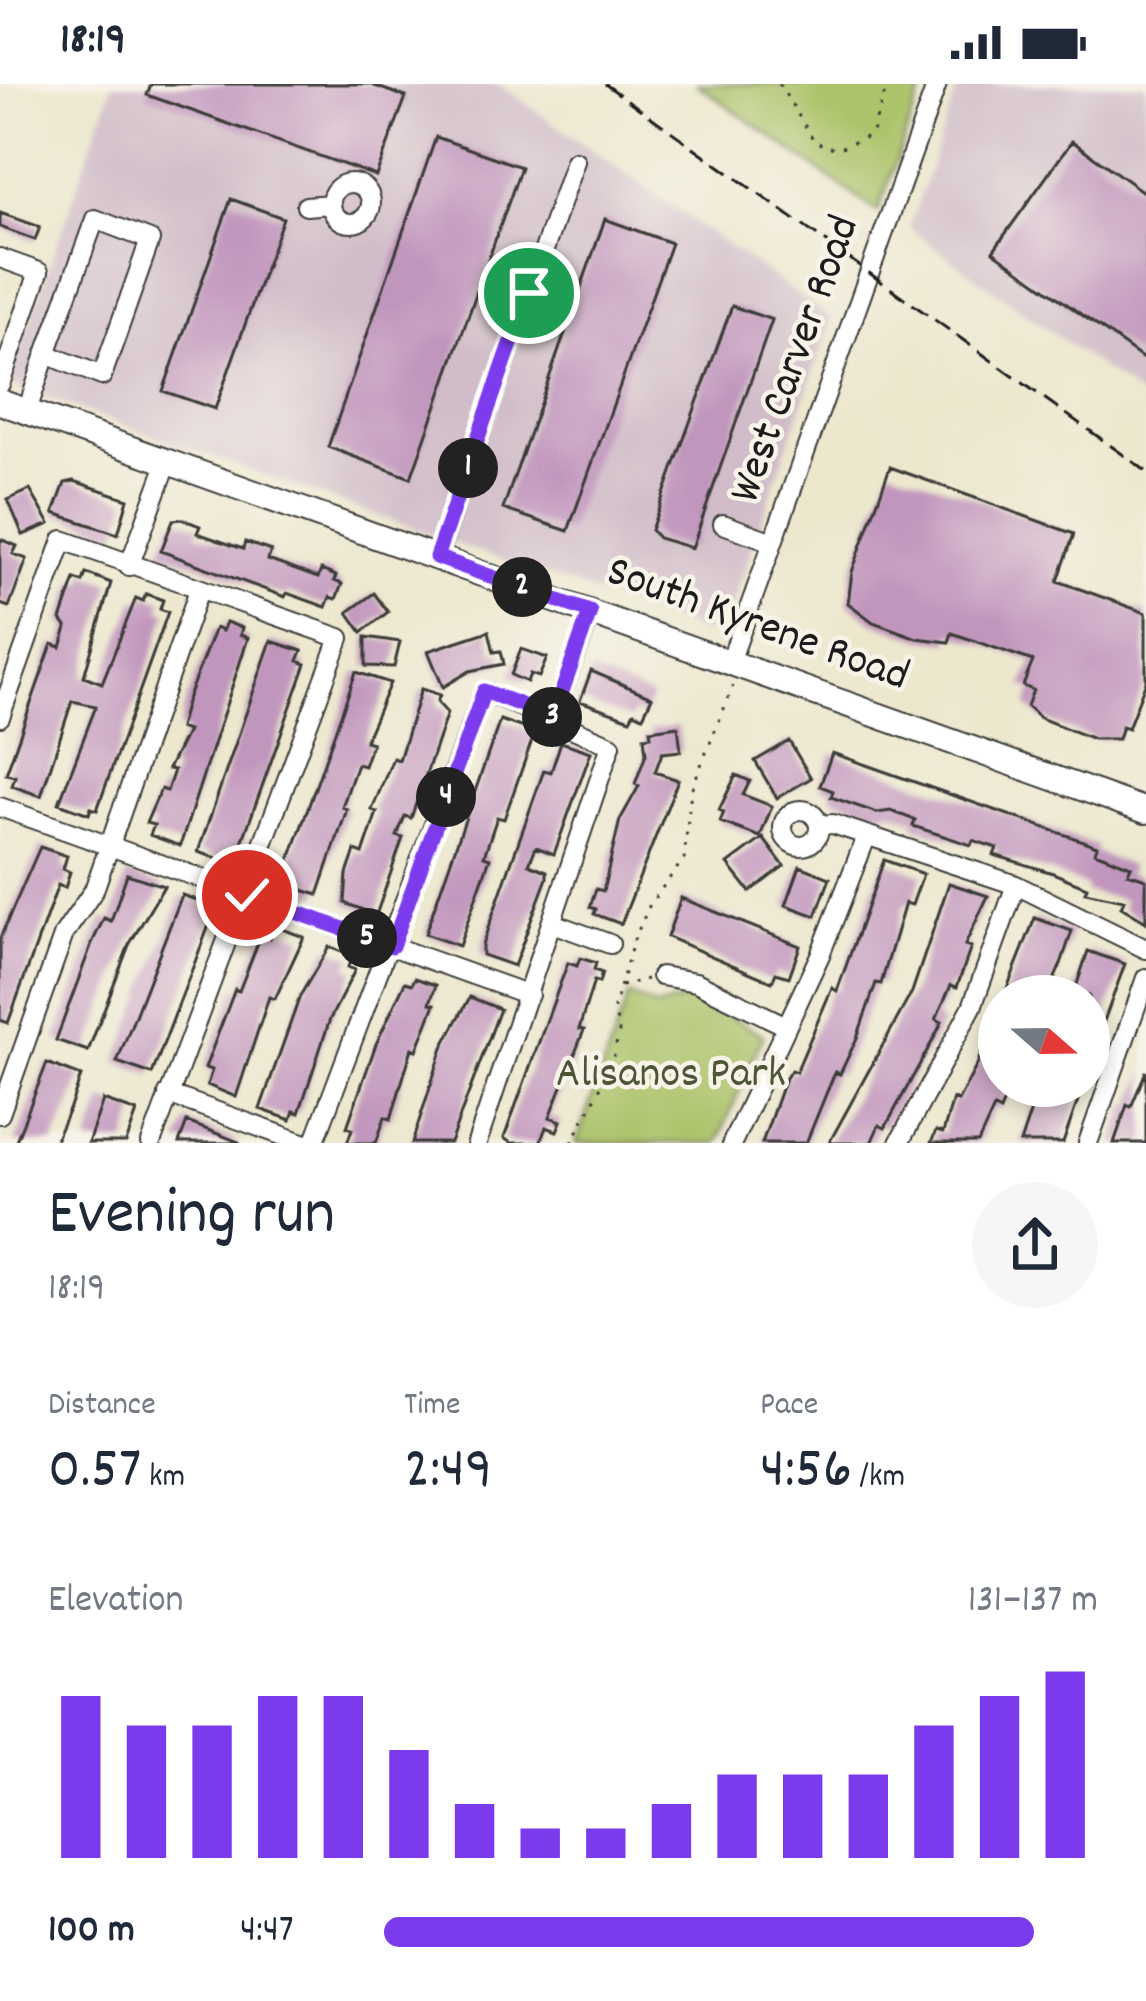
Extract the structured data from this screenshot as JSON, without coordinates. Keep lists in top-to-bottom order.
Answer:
{
  "streets": {
    "main road": ["South Kyrene Road"],
    "street": ["West Carver Road"]
  },
  "crossings": [
    ["West Carver Road", "South Kyrene Road"]
  ],
  "parks": ["Alisanos Park"],
  "north": "right",
  "page": {
    "status": "18:19",
    "pins": [
      "1",
      "2",
      "3",
      "4",
      "5"
    ],
    "heading": ["Evening run", "18:19"],
    "stats": [
      ["Distance", "0.57 km"],
      ["Time", "2:49"],
      ["Pace", "4:56 /km"]
    ],
    "chart": ["Elevation", "131–137 m"],
    "list": [
      {
        "name": "100 m",
        "note": "4:47"
      }
    ]
  }
}
